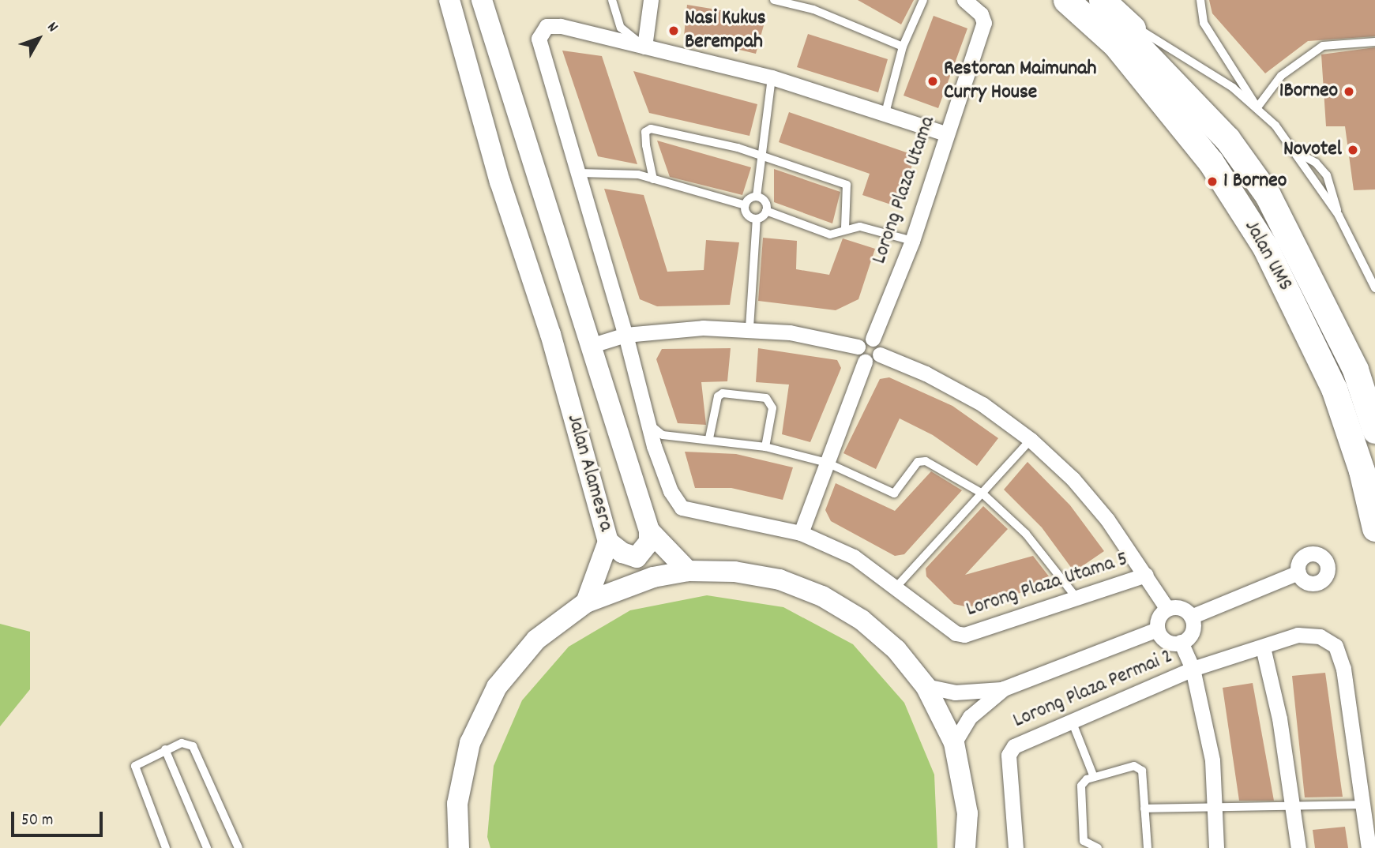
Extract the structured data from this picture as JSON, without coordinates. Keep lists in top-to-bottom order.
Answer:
{
  "streets": {
    "highway": ["Jalan UMS"],
    "street": [
      "Lorong Plaza Utama",
      "Jalan Alamesra",
      "Lorong Plaza Utama 5",
      "Lorong Plaza Permai 2"
    ]
  },
  "places": [
    "Nasi Kukus Berempah",
    "Restoran Maimunah Curry House",
    "1Borneo",
    "Novotel",
    "1 Borneo"
  ],
  "scale_bar": "50 m",
  "north": "top right"
}
